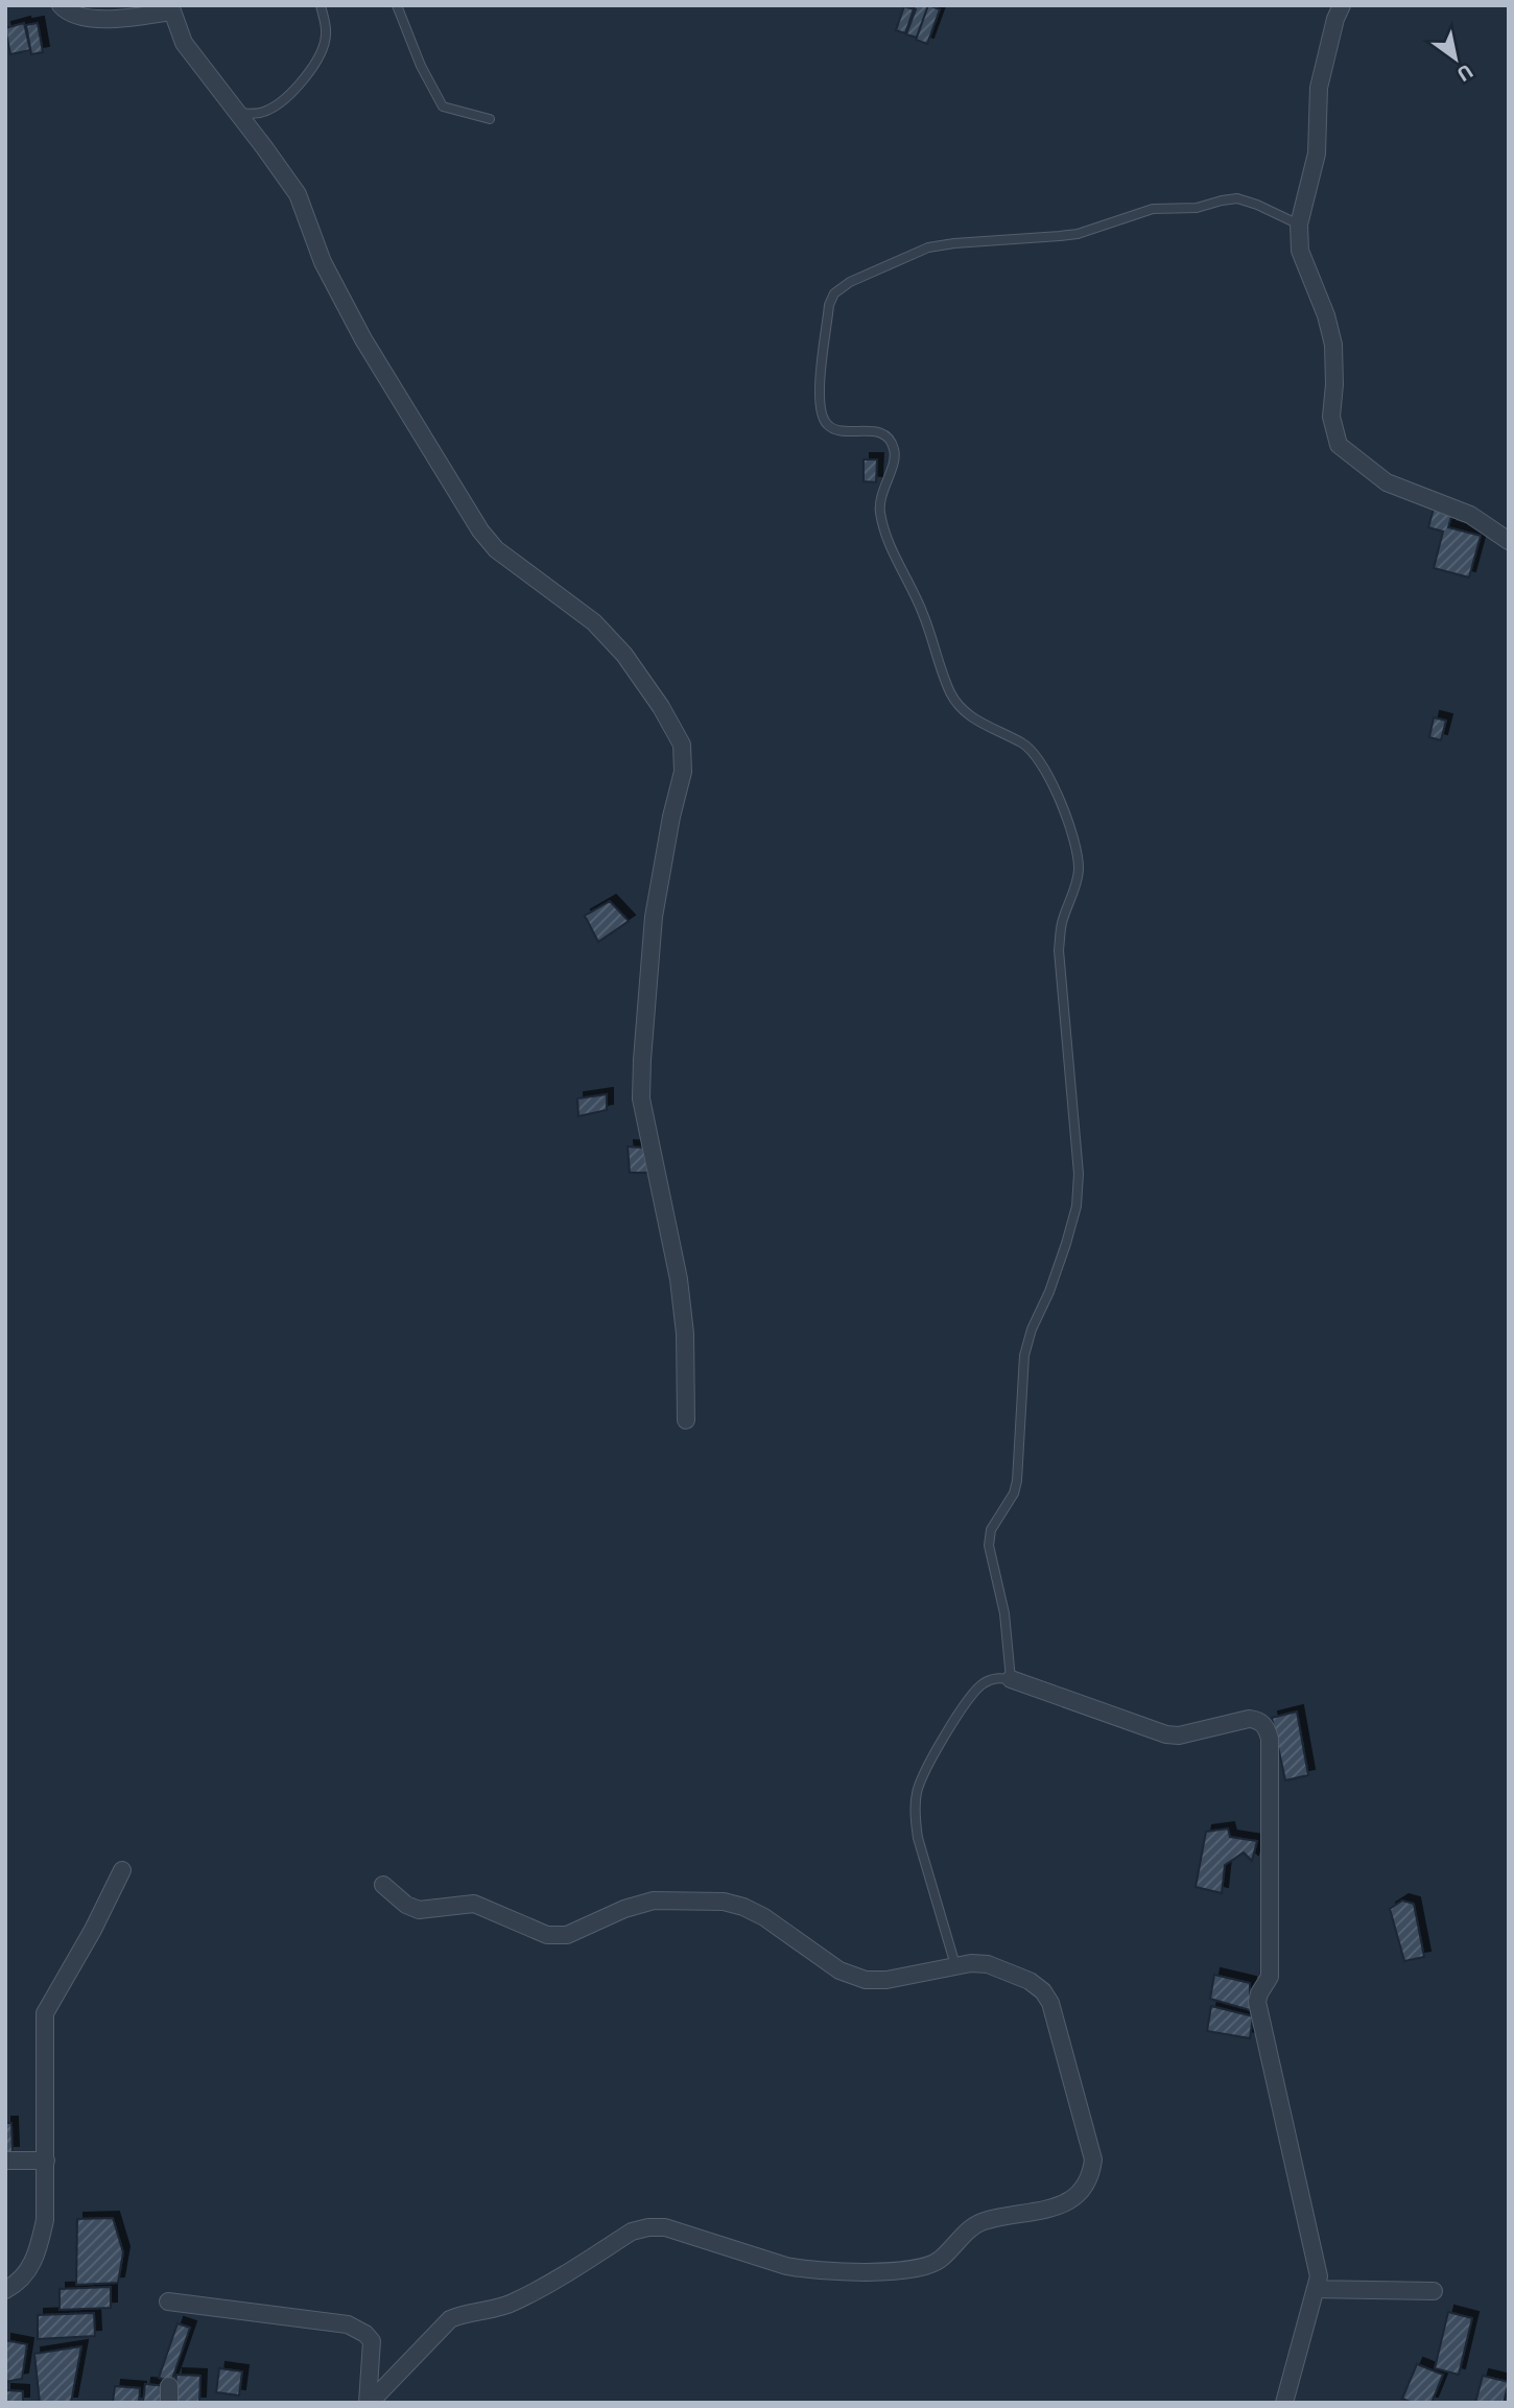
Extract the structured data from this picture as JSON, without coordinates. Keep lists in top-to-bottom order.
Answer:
{
  "north": "bottom right"
}
